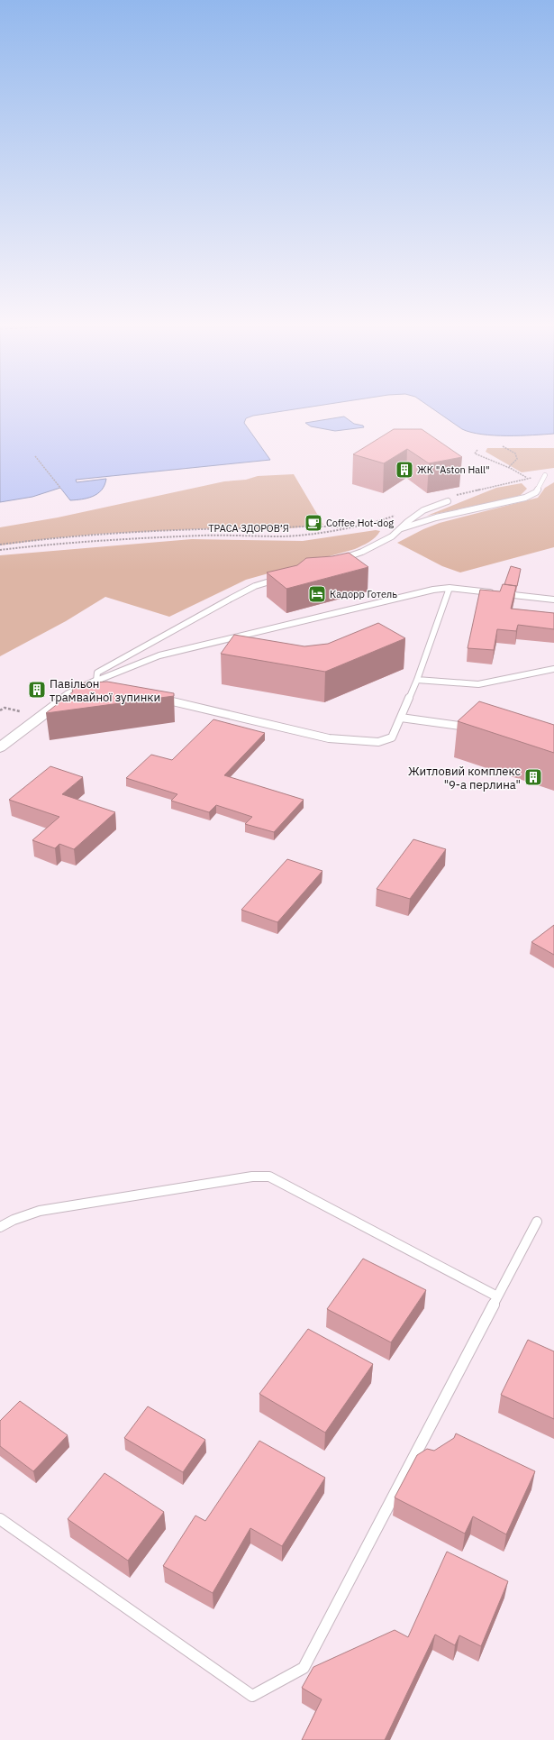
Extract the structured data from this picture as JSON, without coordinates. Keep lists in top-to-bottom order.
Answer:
{
  "streets": {
    "path": ["ТРАСА ЗДОРОВ’Я"]
  },
  "places": {
    "building": ["ЖК \"Aston Hall\"", "Павільон трамвайної зупинки", "Житловий комплекс \"9-а перлина\""],
    "cafe": ["Coffee Hot-dog"],
    "hotel": ["Кадорр Готель"]
  }
}
